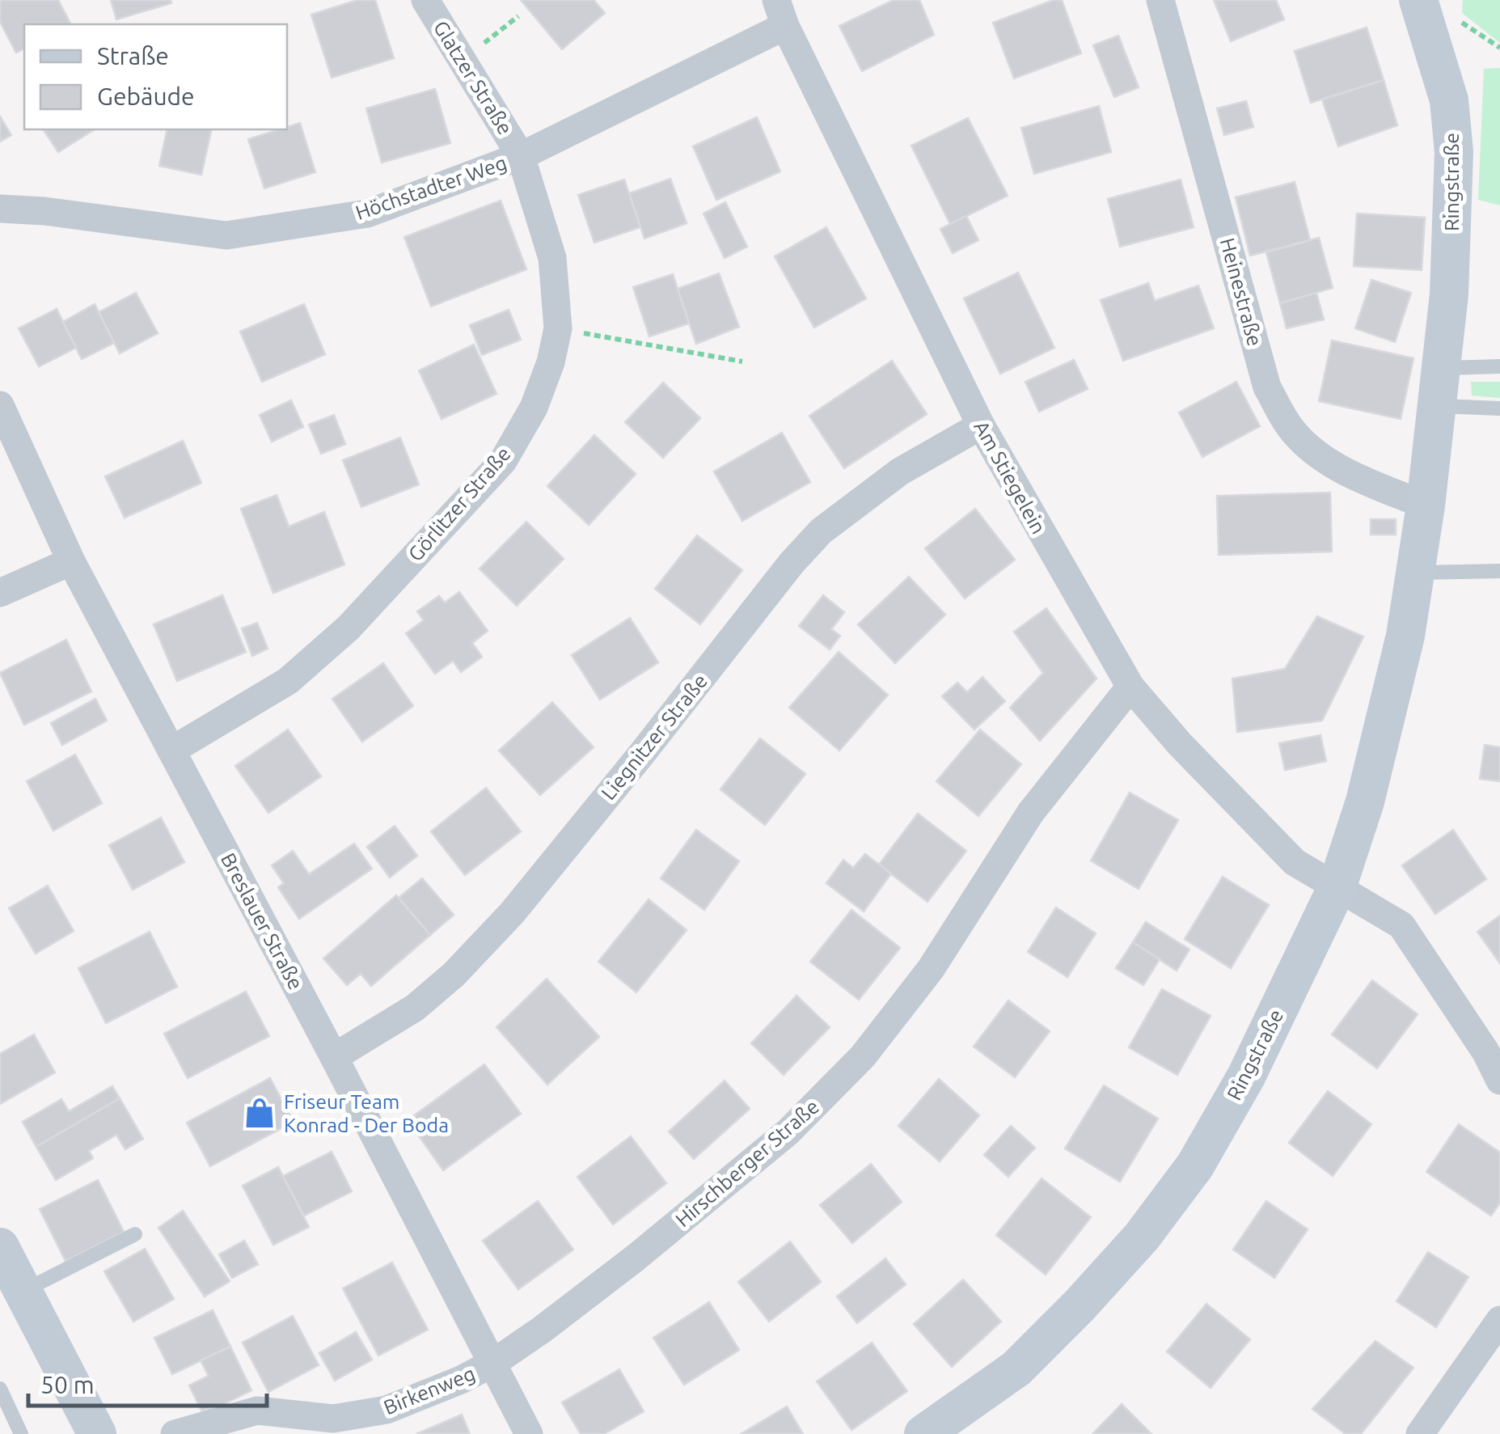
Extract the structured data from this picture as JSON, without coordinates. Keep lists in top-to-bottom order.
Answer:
{
  "streets": {
    "street": [
      "Glatzer Straße",
      "Ringstraße",
      "Höchstadter Weg",
      "Heinestraße",
      "Am Stiegelein",
      "Görlitzer Straße",
      "Liegnitzer Straße",
      "Breslauer Straße",
      "Hirschberger Straße",
      "Birkenweg"
    ]
  },
  "crossings": [
    ["Glatzer Straße", "Höchstadter Weg"],
    ["Glatzer Straße", "Görlitzer Straße"],
    ["Ringstraße", "Heinestraße"],
    ["Ringstraße", "Am Stiegelein"],
    ["Höchstadter Weg", "Am Stiegelein"],
    ["Höchstadter Weg", "Görlitzer Straße"],
    ["Am Stiegelein", "Liegnitzer Straße"],
    ["Am Stiegelein", "Hirschberger Straße"],
    ["Görlitzer Straße", "Breslauer Straße"],
    ["Liegnitzer Straße", "Breslauer Straße"],
    ["Breslauer Straße", "Hirschberger Straße"],
    ["Breslauer Straße", "Birkenweg"],
    ["Hirschberger Straße", "Birkenweg"]
  ],
  "places": {
    "shop": ["Friseur Team Konrad - Der Boda"]
  },
  "legend": ["Straße", "Gebäude"],
  "scale_bar": "50 m"
}
